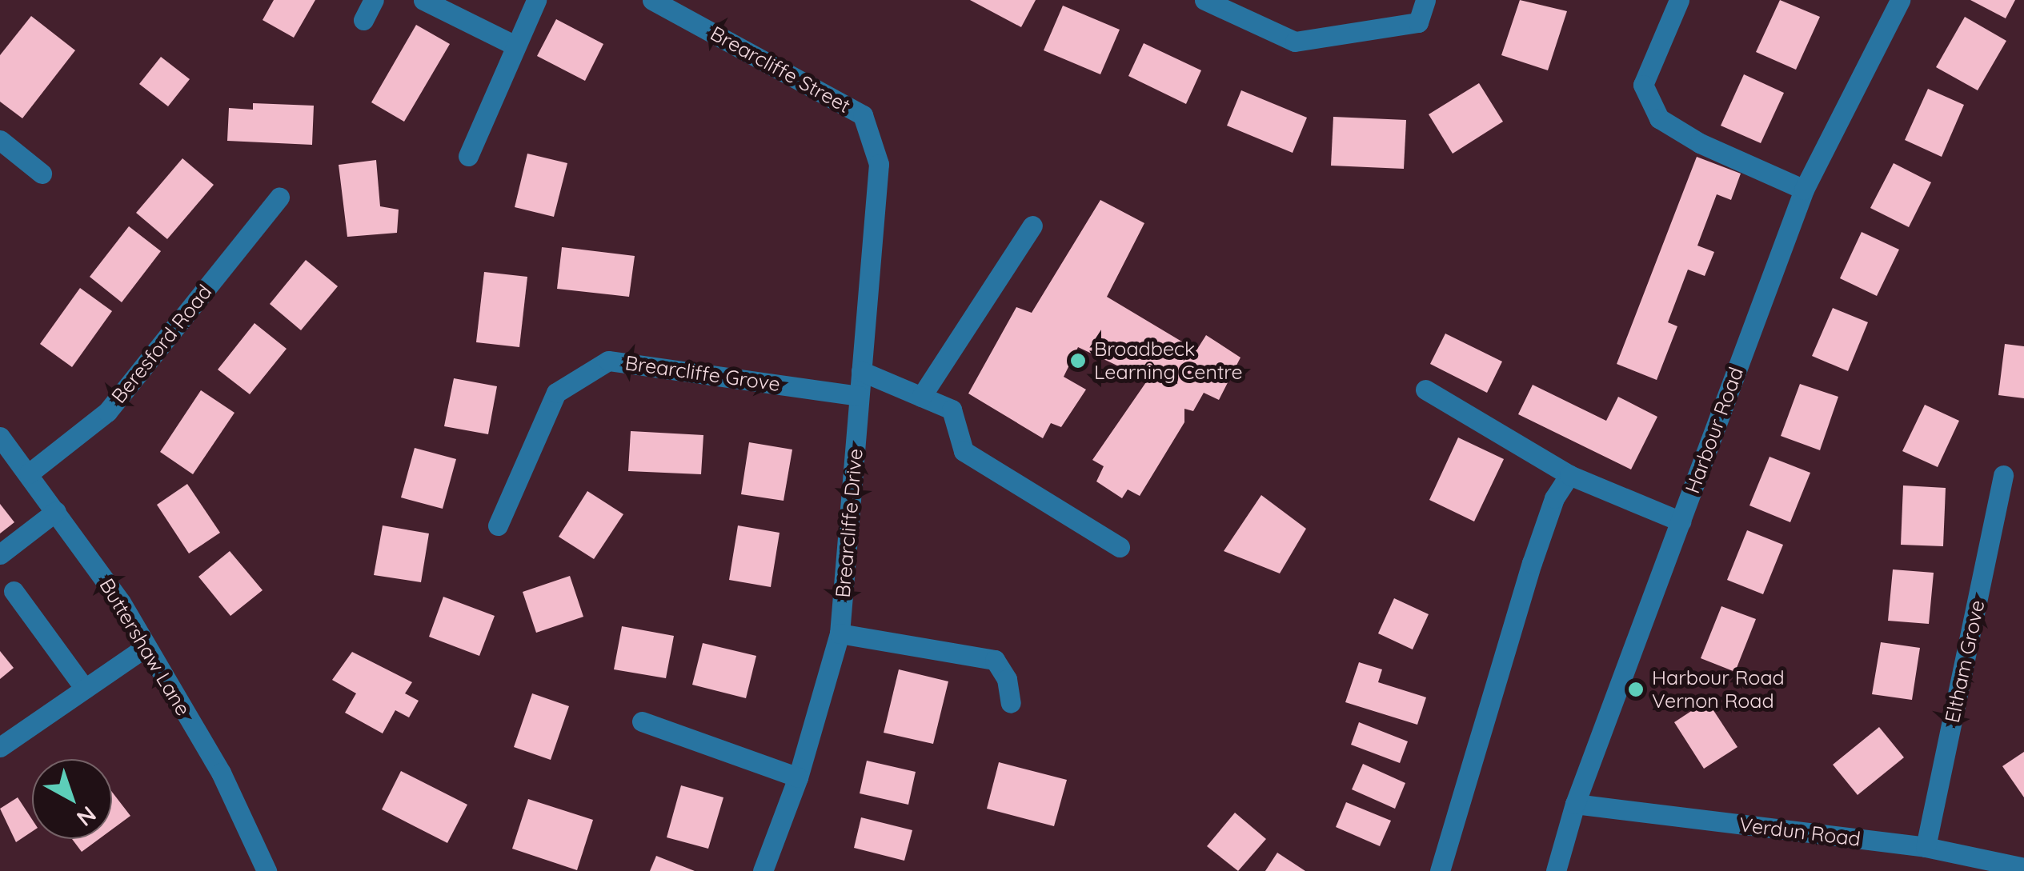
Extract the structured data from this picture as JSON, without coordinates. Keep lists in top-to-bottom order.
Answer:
{
  "streets": {
    "street": [
      "Brearcliffe Street",
      "Beresford Road",
      "Brearcliffe Grove",
      "Harbour Road",
      "Brearcliffe Drive",
      "Buttershaw Lane",
      "Eltham Grove",
      "Verdun Road"
    ]
  },
  "crossings": [
    ["Brearcliffe Street", "Brearcliffe Drive"],
    ["Beresford Road", "Buttershaw Lane"],
    ["Brearcliffe Grove", "Brearcliffe Drive"],
    ["Harbour Road", "Verdun Road"],
    ["Eltham Grove", "Verdun Road"]
  ],
  "places": ["Broadbeck Learning Centre", "Harbour Road Vernon Road"],
  "north": "bottom right"
}
